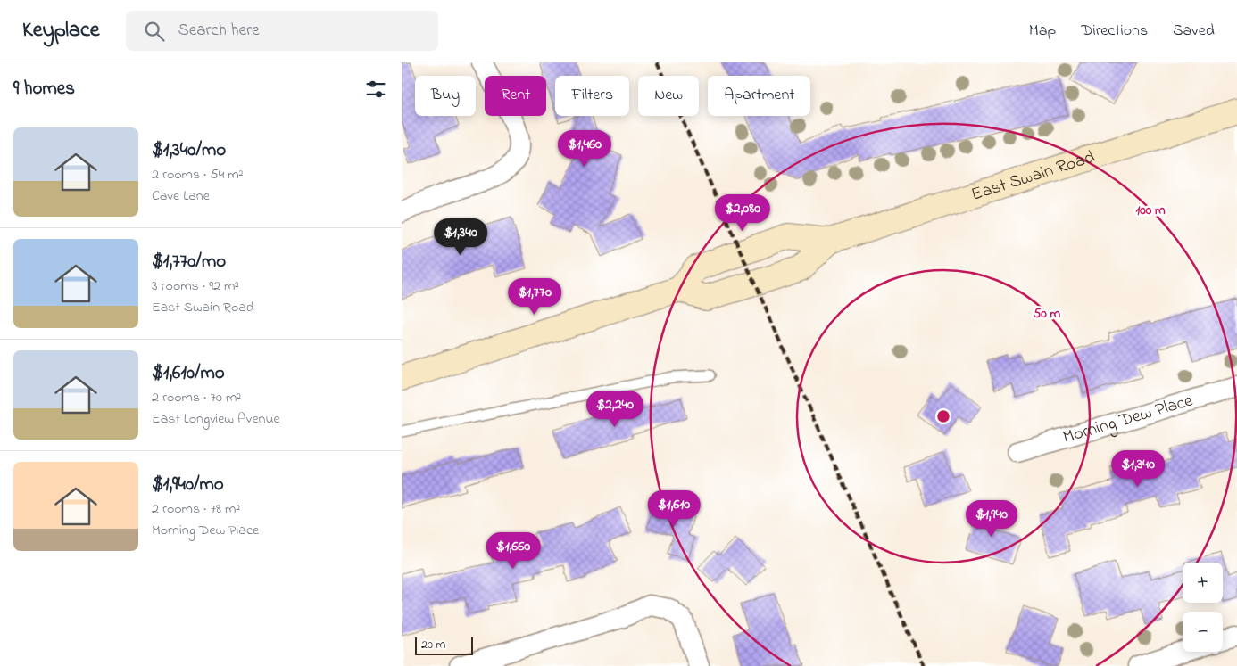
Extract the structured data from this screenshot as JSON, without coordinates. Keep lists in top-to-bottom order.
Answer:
{
  "streets": {
    "main road": ["East Swain Road"],
    "street": ["Morning Dew Place"]
  },
  "scale_bar": "20 m",
  "page": {
    "header": "Keyplace",
    "search": "Search here",
    "nav": ["Map", "Directions", "Saved"],
    "heading": "9 homes",
    "chip": [
      "Buy",
      "Rent",
      "Filters",
      "New",
      "Apartment"
    ],
    "list": [
      {
        "name": "$1,340/mo",
        "note": "2 rooms · 54 m² · Cave Lane"
      },
      {
        "name": "$1,770/mo",
        "note": "3 rooms · 92 m² · East Swain Road"
      },
      {
        "name": "$1,610/mo",
        "note": "2 rooms · 70 m² · East Longview Avenue"
      },
      {
        "name": "$1,940/mo",
        "note": "2 rooms · 78 m² · Morning Dew Place"
      }
    ],
    "price": [
      "$1,460",
      "$2,080",
      "$1,340",
      "$1,770",
      "$2,240",
      "$1,340",
      "$1,610",
      "$1,940",
      "$1,660"
    ],
    "map_buttons": ["+", "−"],
    "scale": "20 m"
  },
  "rings": ["100 m", "50 m"]
}
